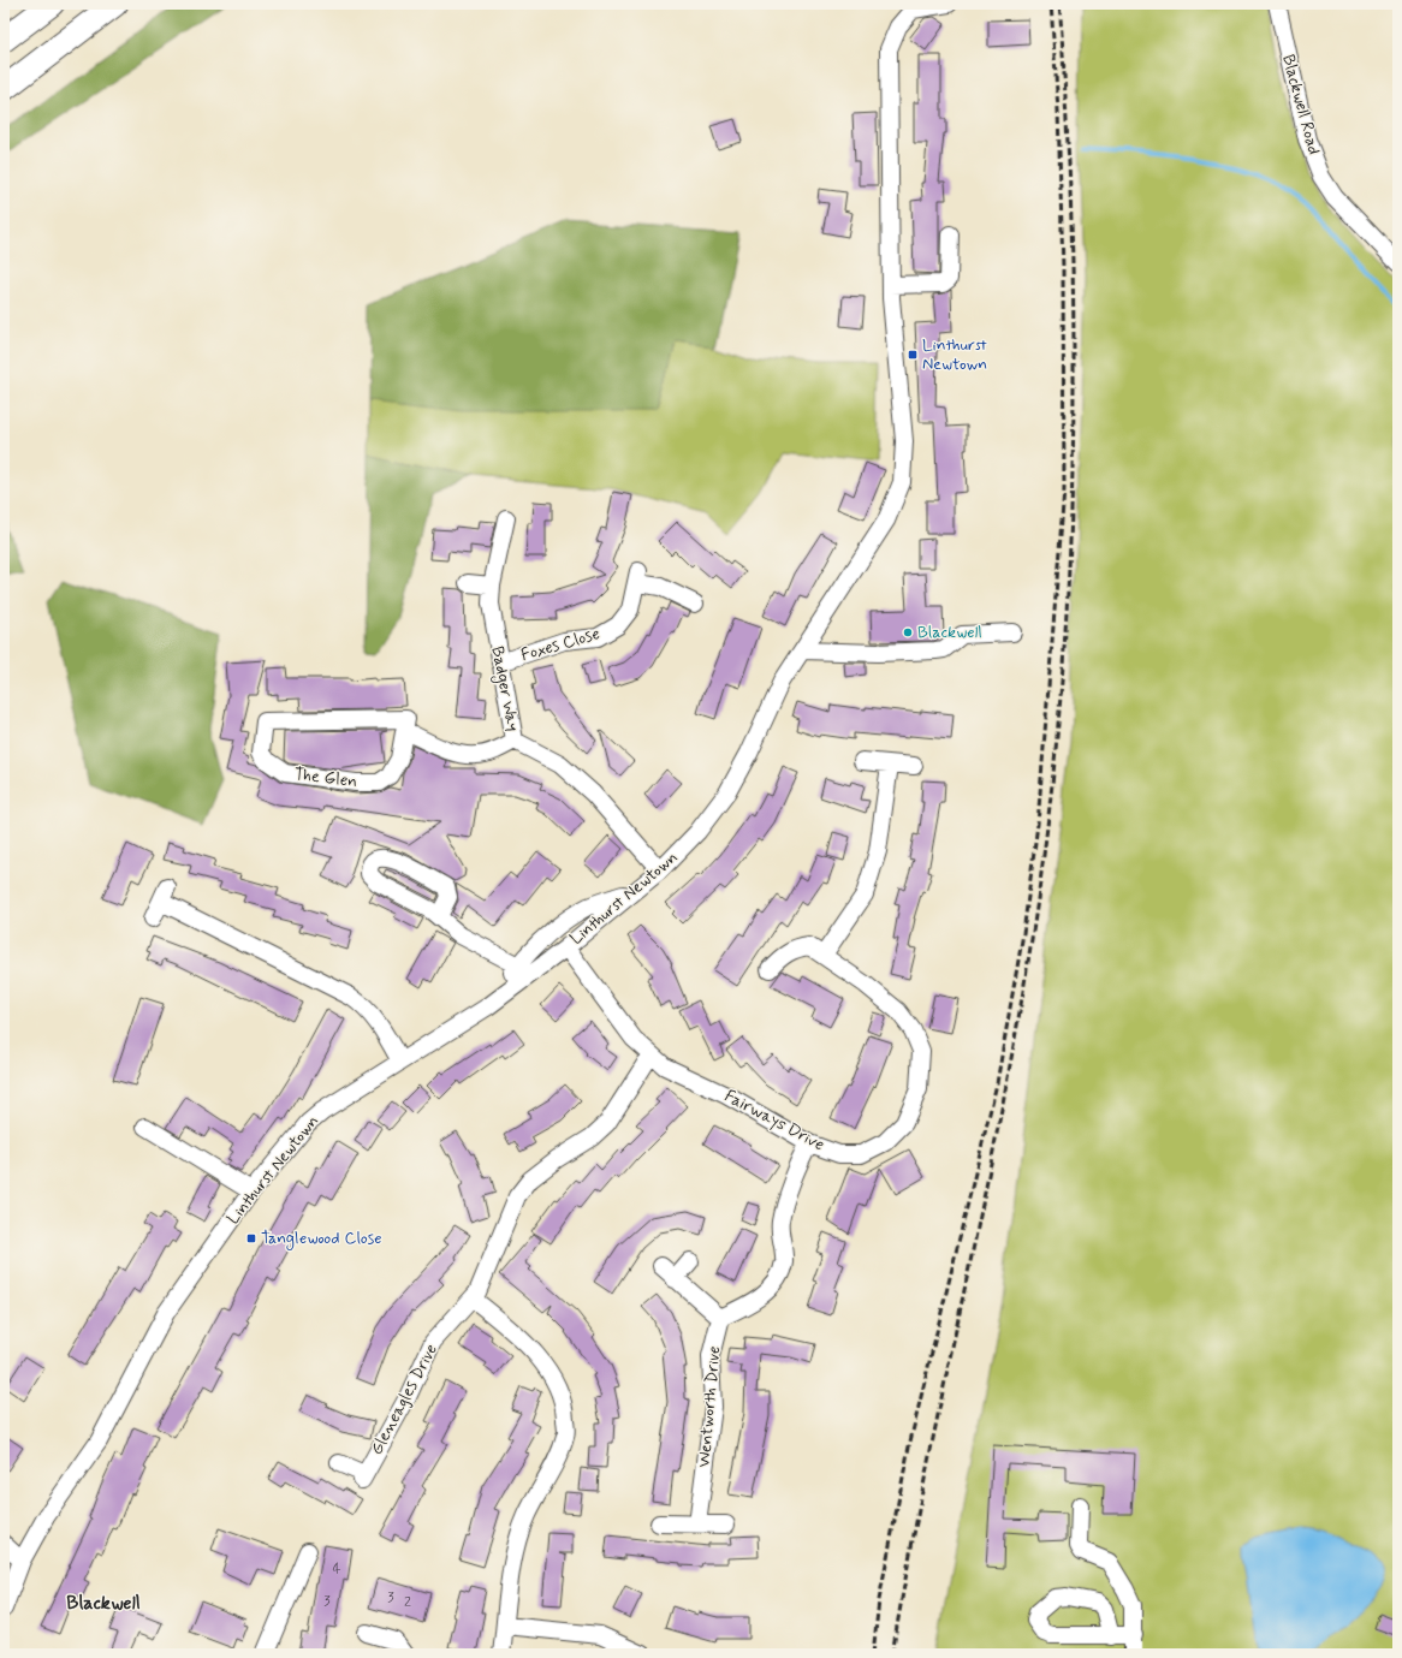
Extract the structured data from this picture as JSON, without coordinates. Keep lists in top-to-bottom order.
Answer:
{
  "streets": {
    "street": [
      "Blackwell Road",
      "Foxes Close",
      "Badger Way",
      "The Glen",
      "Linthurst Newtown",
      "Fairways Drive",
      "Gleneagles Drive",
      "Wentworth Drive"
    ]
  },
  "crossings": [
    ["Foxes Close", "Badger Way"],
    ["Badger Way", "The Glen"],
    ["Badger Way", "Linthurst Newtown"],
    ["Linthurst Newtown", "Fairways Drive"],
    ["Fairways Drive", "Gleneagles Drive"]
  ],
  "districts": ["Blackwell"],
  "places": {
    "transit": ["Linthurst Newtown", "Tanglewood Close"],
    "other": ["Blackwell"]
  },
  "house_numbers": [
    "4",
    "3",
    "3",
    "2"
  ]
}
